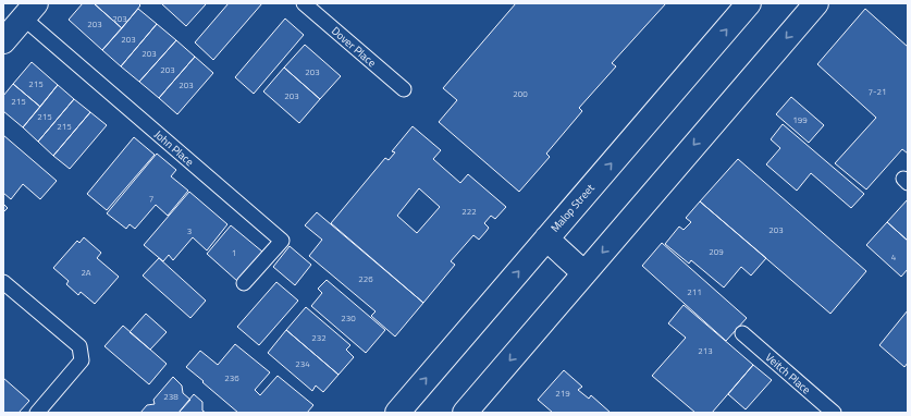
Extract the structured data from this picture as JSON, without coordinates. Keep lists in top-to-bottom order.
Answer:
{
  "streets": {
    "street": ["Malop Street"],
    "lane": ["Dover Place", "John Place", "Veitch Place"]
  },
  "house_numbers": [
    "203",
    "203",
    "203",
    "203",
    "203",
    "203",
    "215",
    "203",
    "7-21",
    "200",
    "203",
    "215",
    "215",
    "199",
    "215",
    "7",
    "222",
    "203",
    "3",
    "209",
    "1",
    "4",
    "2A",
    "226",
    "211",
    "230",
    "232",
    "213",
    "234",
    "236",
    "219",
    "238"
  ]
}
